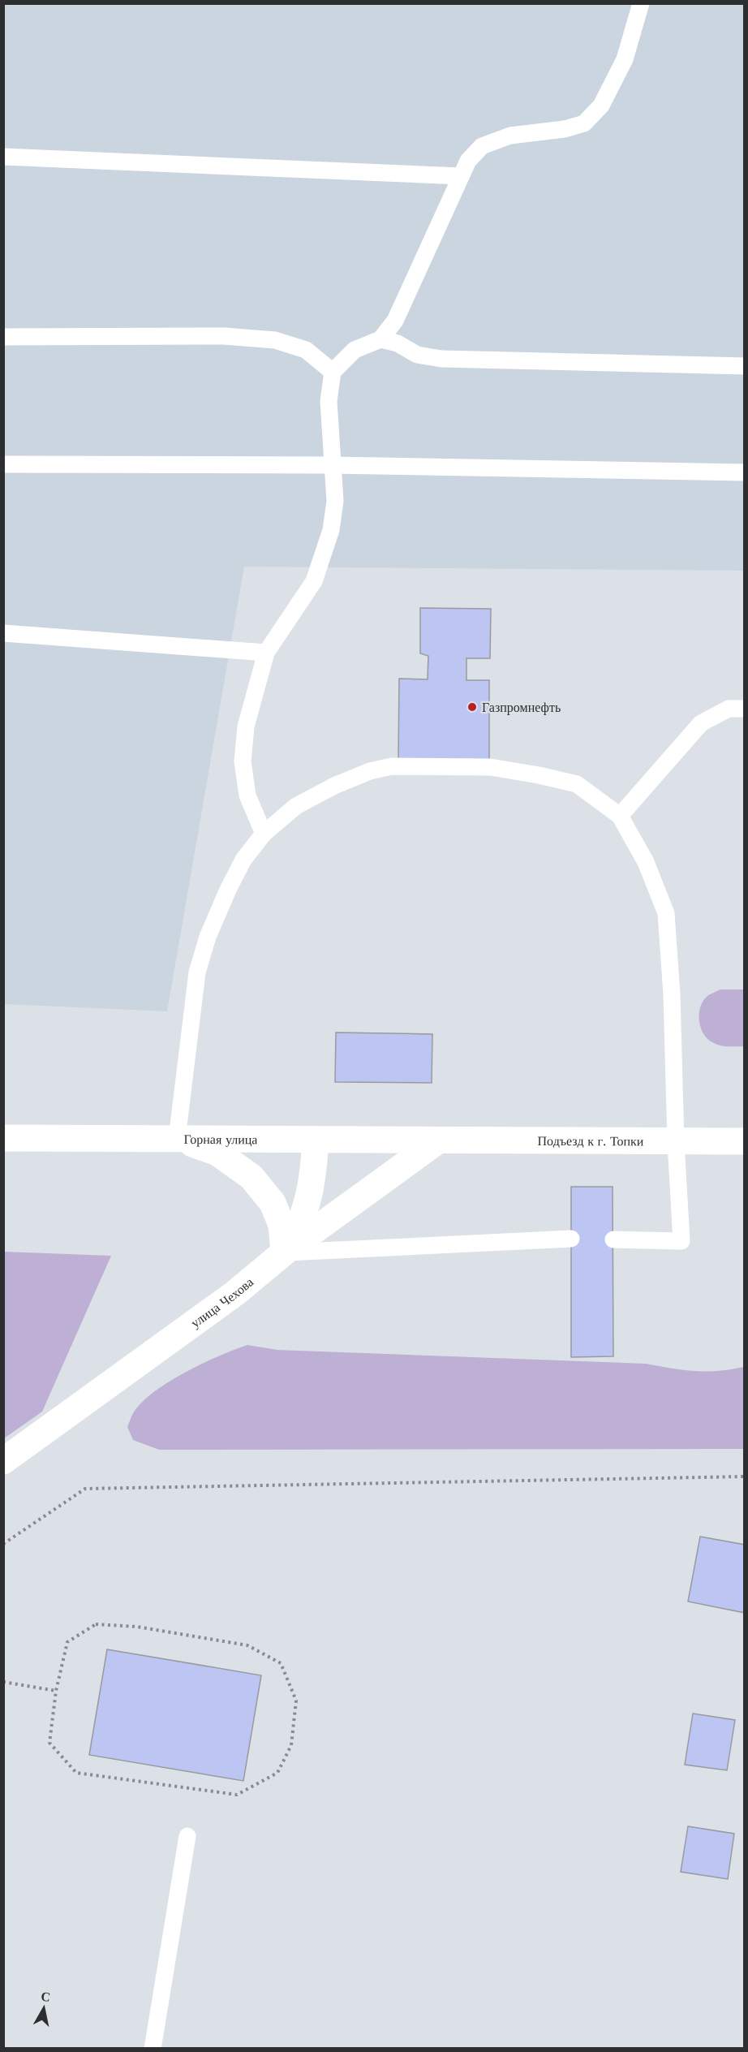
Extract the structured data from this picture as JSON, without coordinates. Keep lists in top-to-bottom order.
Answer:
{
  "streets": {
    "street": ["Горная улица", "Подъезд к г. Топки", "улица Чехова"]
  },
  "crossings": [
    ["Горная улица", "Подъезд к г. Топки"],
    ["Горная улица", "улица Чехова"],
    ["Подъезд к г. Топки", "улица Чехова"]
  ],
  "places": ["Газпромнефть"],
  "north": "top"
}
